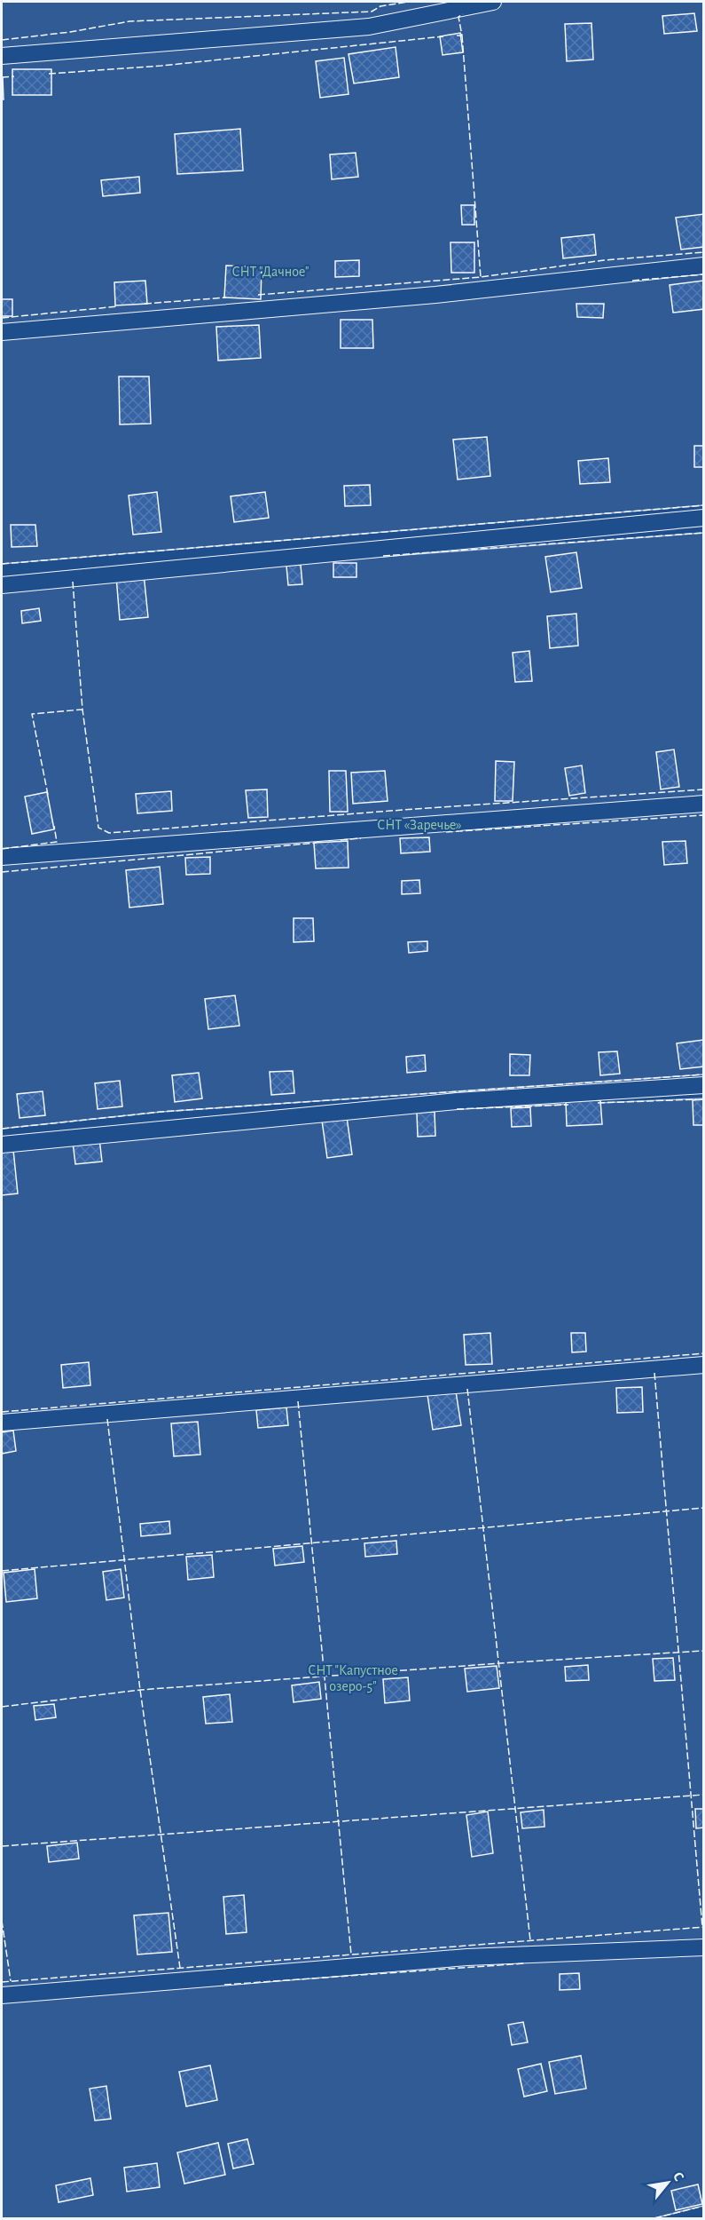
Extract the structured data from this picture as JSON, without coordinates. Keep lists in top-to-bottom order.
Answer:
{
  "parks": ["СНТ \"Дачное\"", "СНТ «Заречье»", "СНТ \"Капустное озеро-5\""],
  "north": "top right"
}
